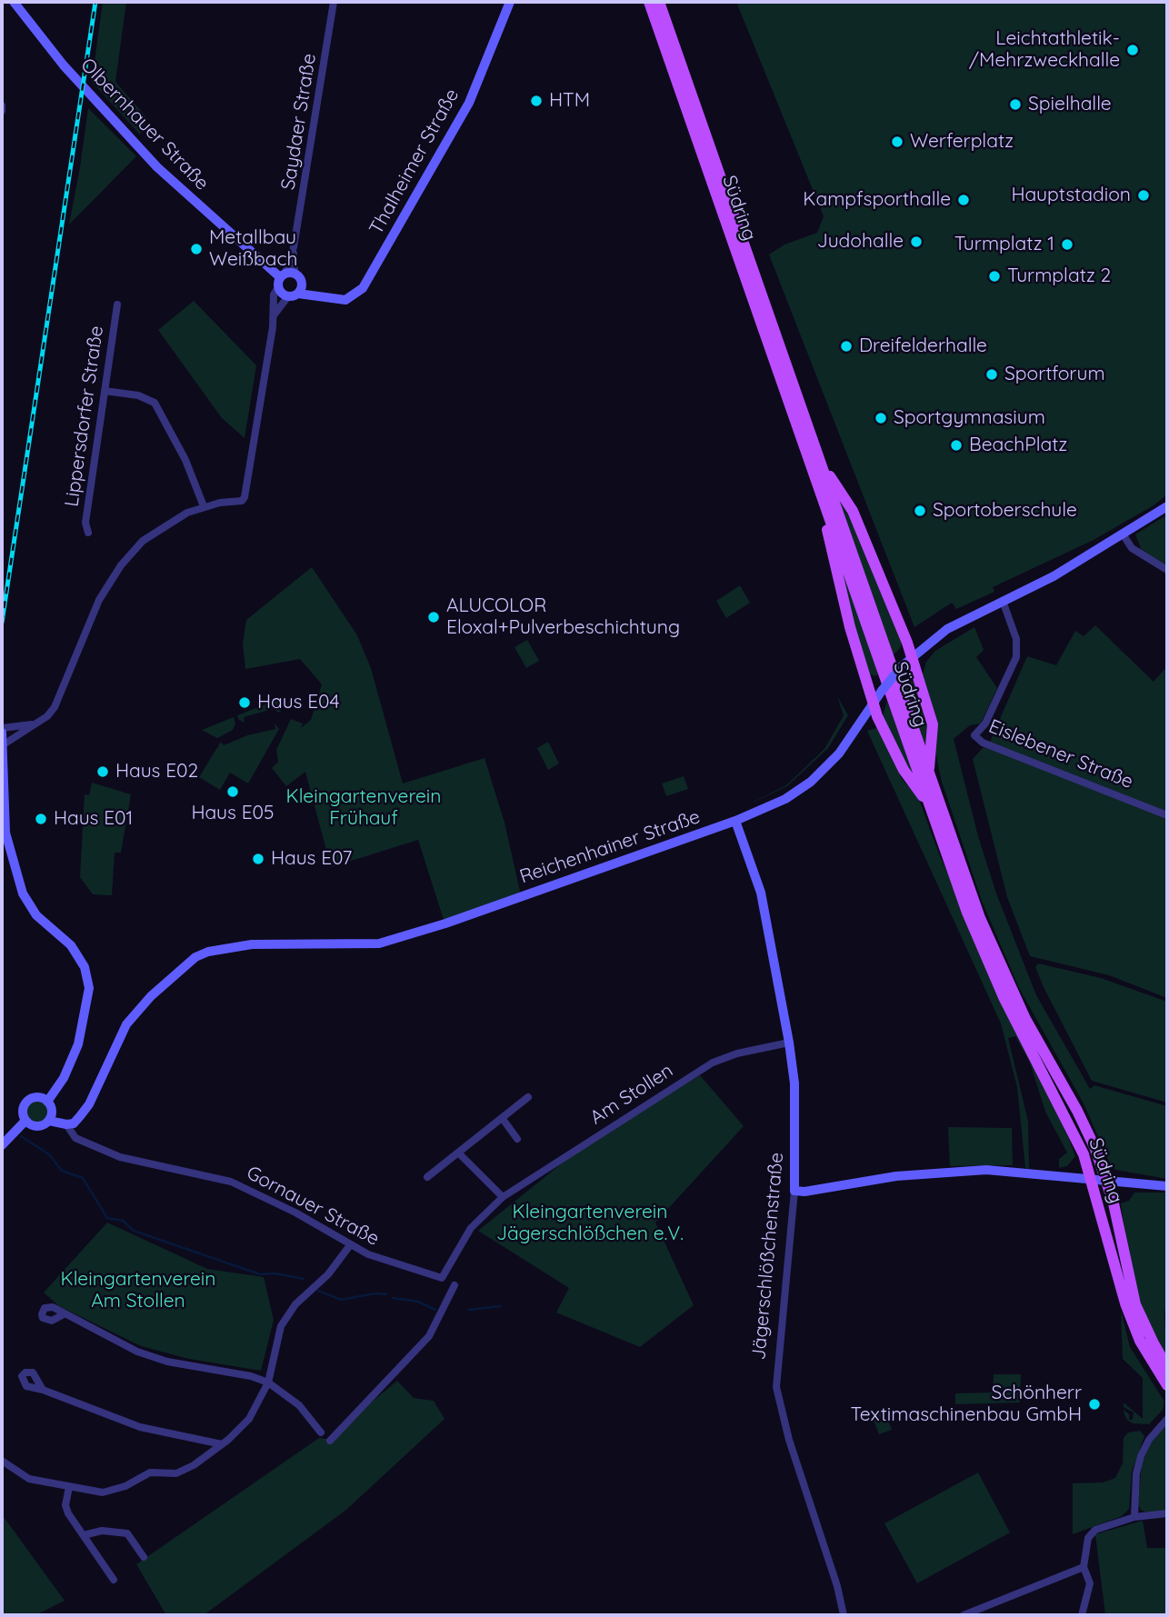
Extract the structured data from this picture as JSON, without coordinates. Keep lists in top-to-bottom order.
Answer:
{
  "streets": {
    "main road": [
      "Olbernhauer Straße",
      "Thalheimer Straße",
      "Südring",
      "Reichenhainer Straße",
      "Jägerschlößchenstraße"
    ],
    "street": [
      "Saydaer Straße",
      "Lippersdorfer Straße",
      "Eislebener Straße",
      "Am Stollen",
      "Gornauer Straße"
    ]
  },
  "crossings": [
    ["Saydaer Straße", "Olbernhauer Straße"],
    ["Saydaer Straße", "Thalheimer Straße"],
    ["Eislebener Straße", "Reichenhainer Straße"],
    ["Reichenhainer Straße", "Gornauer Straße"],
    ["Reichenhainer Straße", "Jägerschlößchenstraße"],
    ["Am Stollen", "Gornauer Straße"],
    ["Am Stollen", "Jägerschlößchenstraße"]
  ],
  "parks": ["Kleingartenverein Frühauf", "Kleingartenverein Jägerschlößchen e.V.", "Kleingartenverein Am Stollen"],
  "places": [
    "Leichtathletik- /Mehrzweckhalle",
    "HTM",
    "Spielhalle",
    "Werferplatz",
    "Hauptstadion",
    "Kampfsporthalle",
    "Judohalle",
    "Turmplatz 1",
    "Metallbau Weißbach",
    "Turmplatz 2",
    "Dreifelderhalle",
    "Sportforum",
    "Sportgymnasium",
    "BeachPlatz",
    "Sportoberschule",
    "ALUCOLOR Eloxal+Pulverbeschichtung",
    "Haus E04",
    "Haus E02",
    "Haus E05",
    "Haus E01",
    "Haus E07",
    "Schönherr Textimaschinenbau GmbH"
  ]
}
